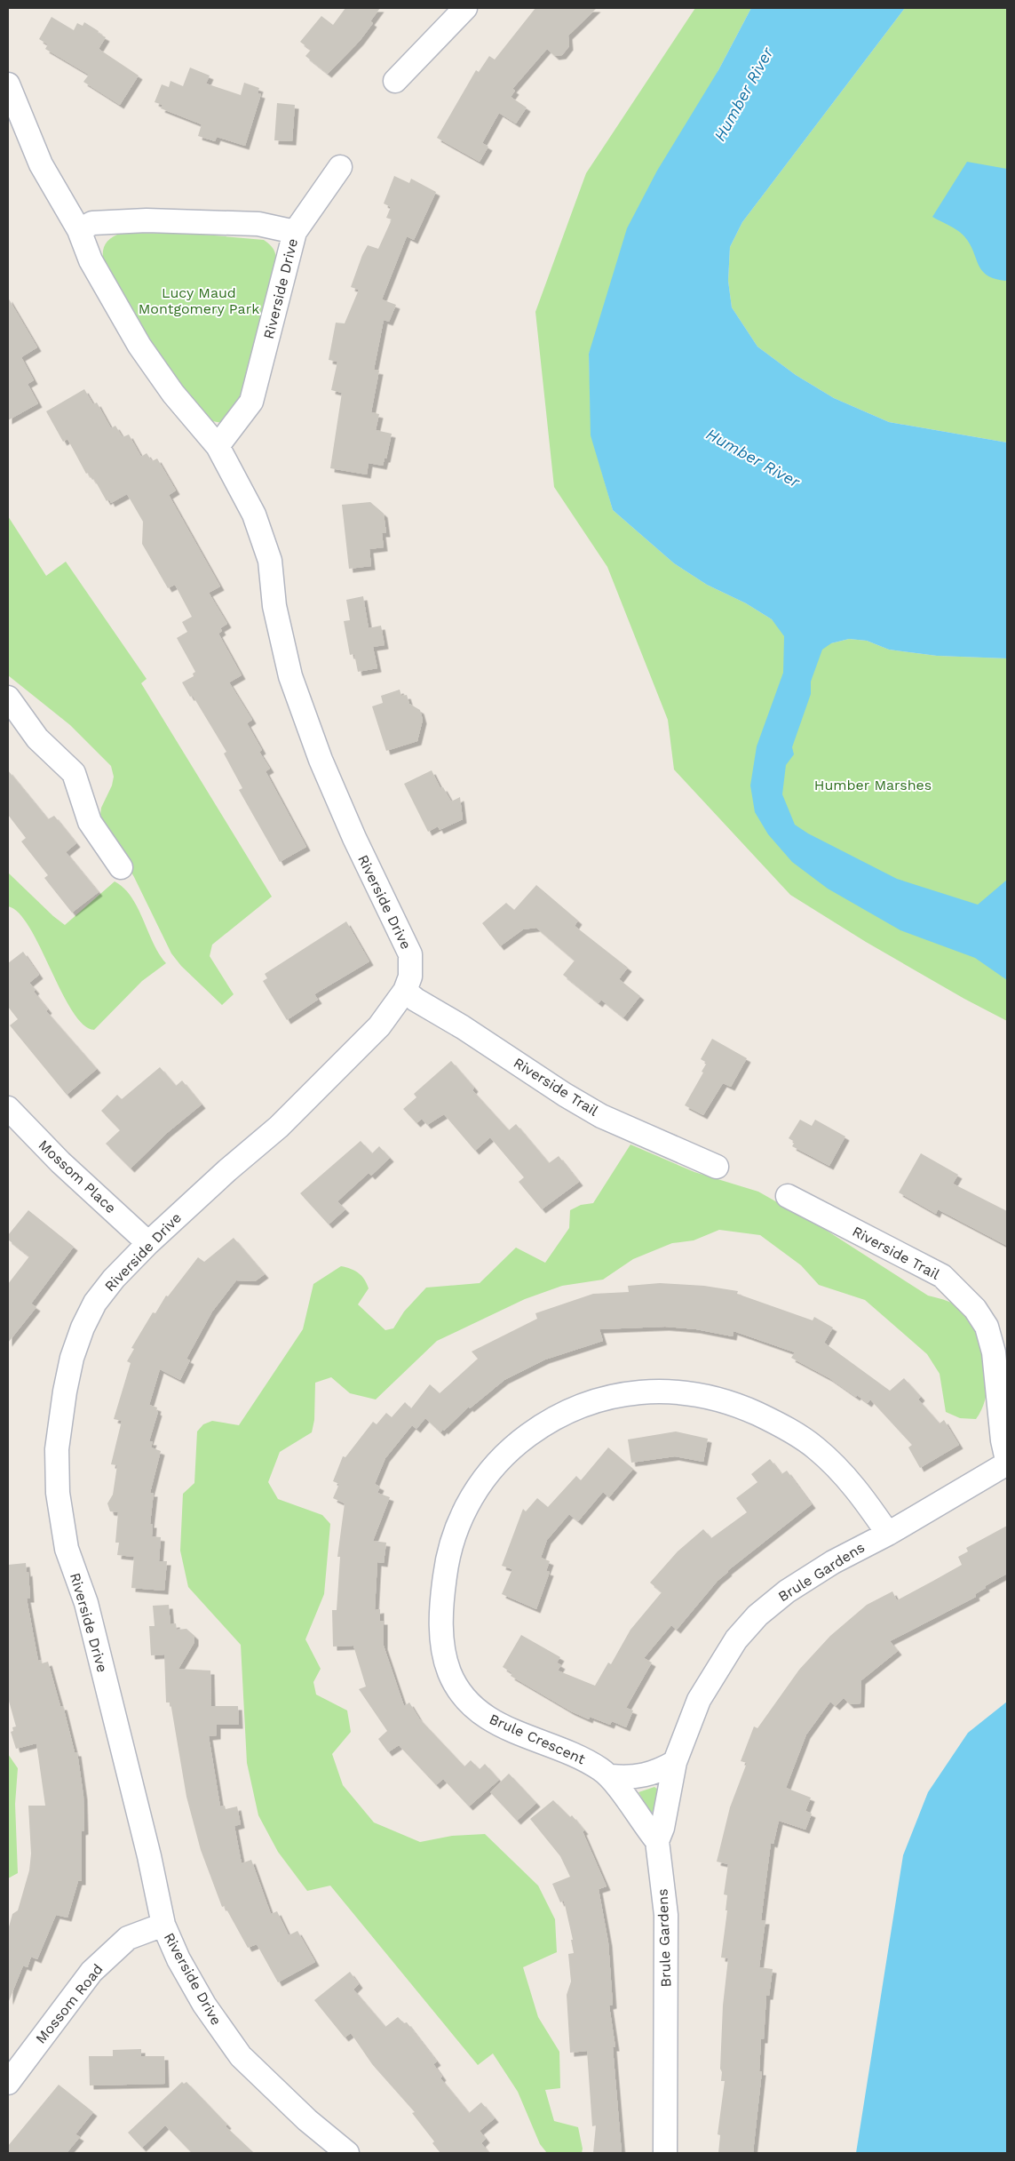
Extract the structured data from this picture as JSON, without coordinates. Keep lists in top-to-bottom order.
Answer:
{
  "streets": {
    "street": [
      "Riverside Drive",
      "Riverside Trail",
      "Mossom Place",
      "Brule Gardens",
      "Brule Crescent",
      "Mossom Road"
    ]
  },
  "crossings": [
    ["Riverside Drive", "Riverside Trail"],
    ["Riverside Drive", "Mossom Place"],
    ["Riverside Drive", "Mossom Road"],
    ["Brule Gardens", "Brule Crescent"]
  ],
  "water": ["Humber River"],
  "parks": ["Lucy Maud Montgomery Park", "Humber Marshes"]
}
